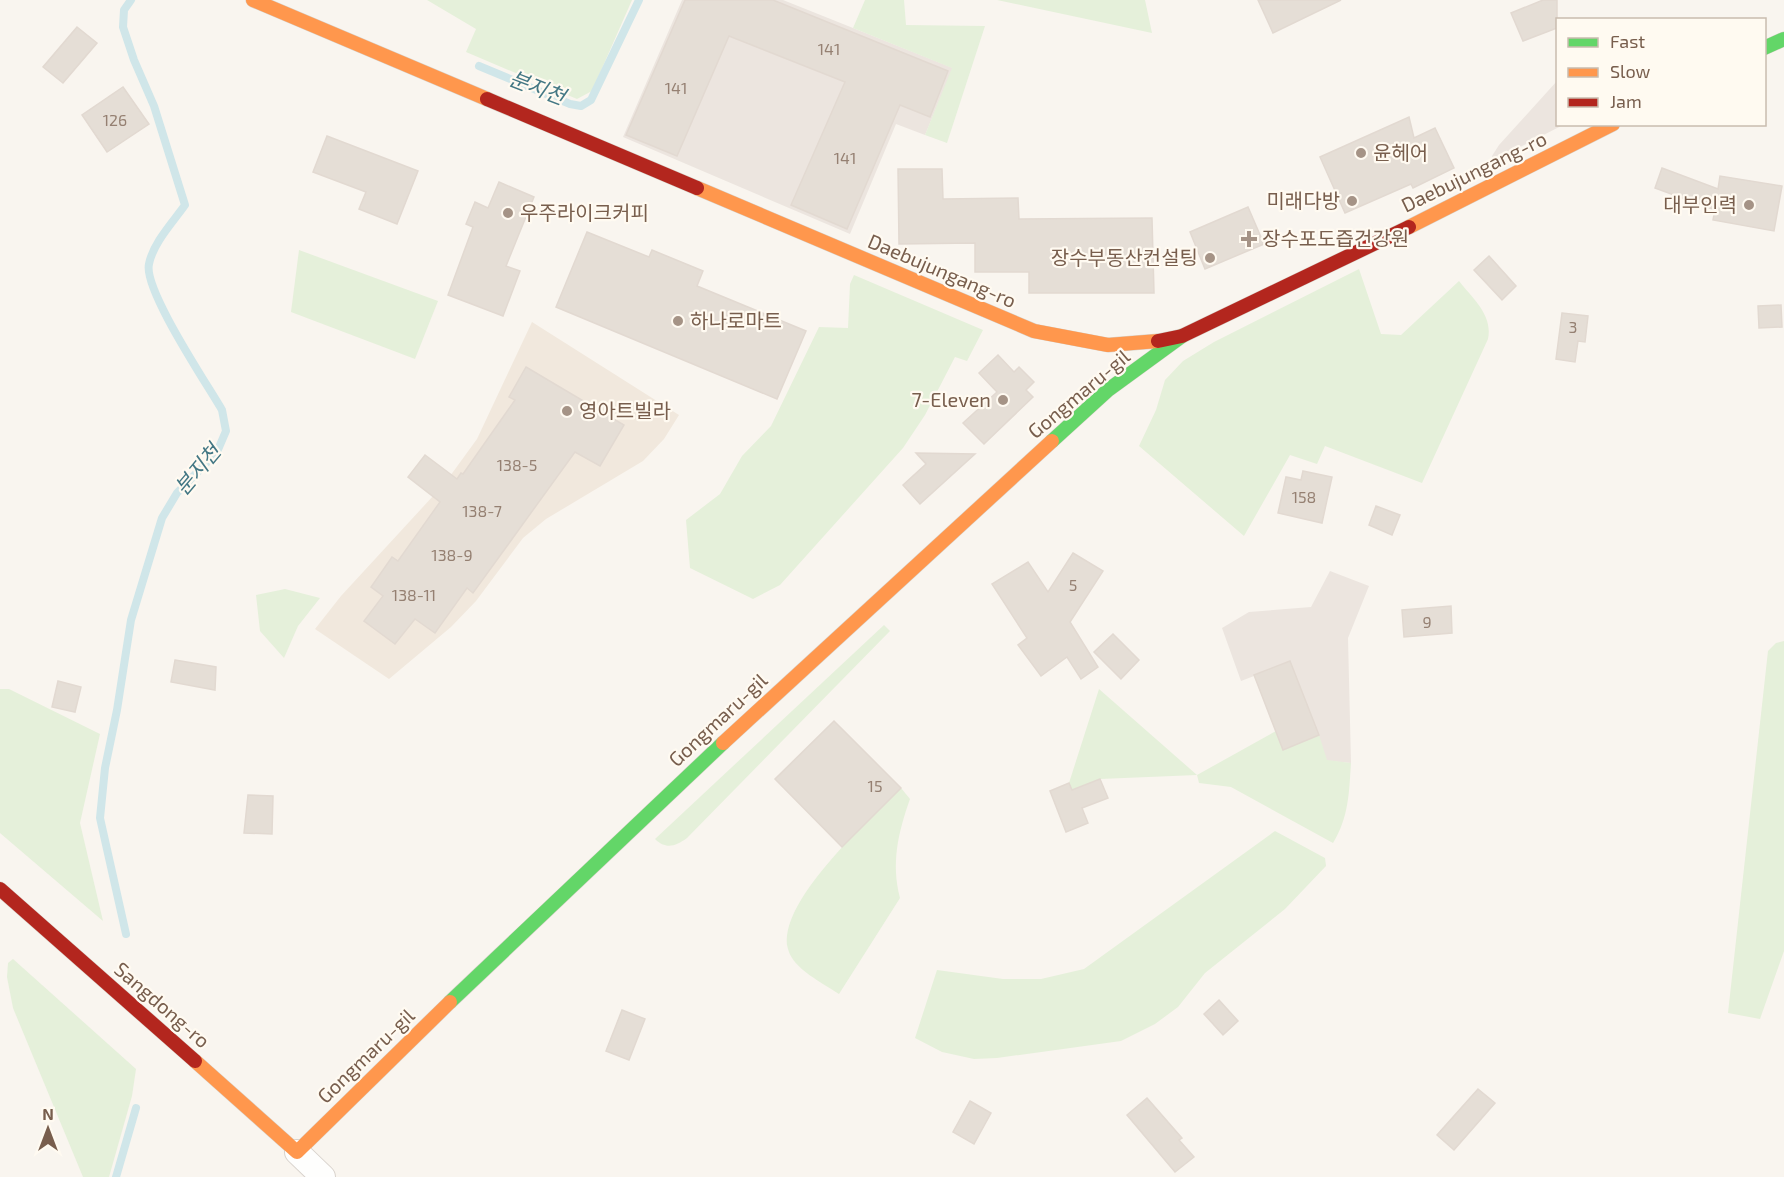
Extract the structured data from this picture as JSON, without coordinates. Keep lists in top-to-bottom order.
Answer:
{
  "streets": {
    "street": ["Daebujungang-ro", "Gongmaru-gil", "Sangdong-ro"]
  },
  "crossings": [
    ["Daebujungang-ro", "Gongmaru-gil"],
    ["Gongmaru-gil", "Sangdong-ro"]
  ],
  "water": ["분지천"],
  "places": {
    "other": [
      "윤헤어",
      "미래다방",
      "대부인력",
      "우주라이크커피",
      "장수부동산컨설팅",
      "하나로마트",
      "7-Eleven",
      "영아트빌라"
    ],
    "health": ["장수포도즙건강원"]
  },
  "house_numbers": [
    "141",
    "141",
    "126",
    "141",
    "3",
    "138-5",
    "158",
    "138-7",
    "138-9",
    "5",
    "138-11",
    "9",
    "15"
  ],
  "legend": ["Fast", "Slow", "Jam"],
  "north": "top"
}
